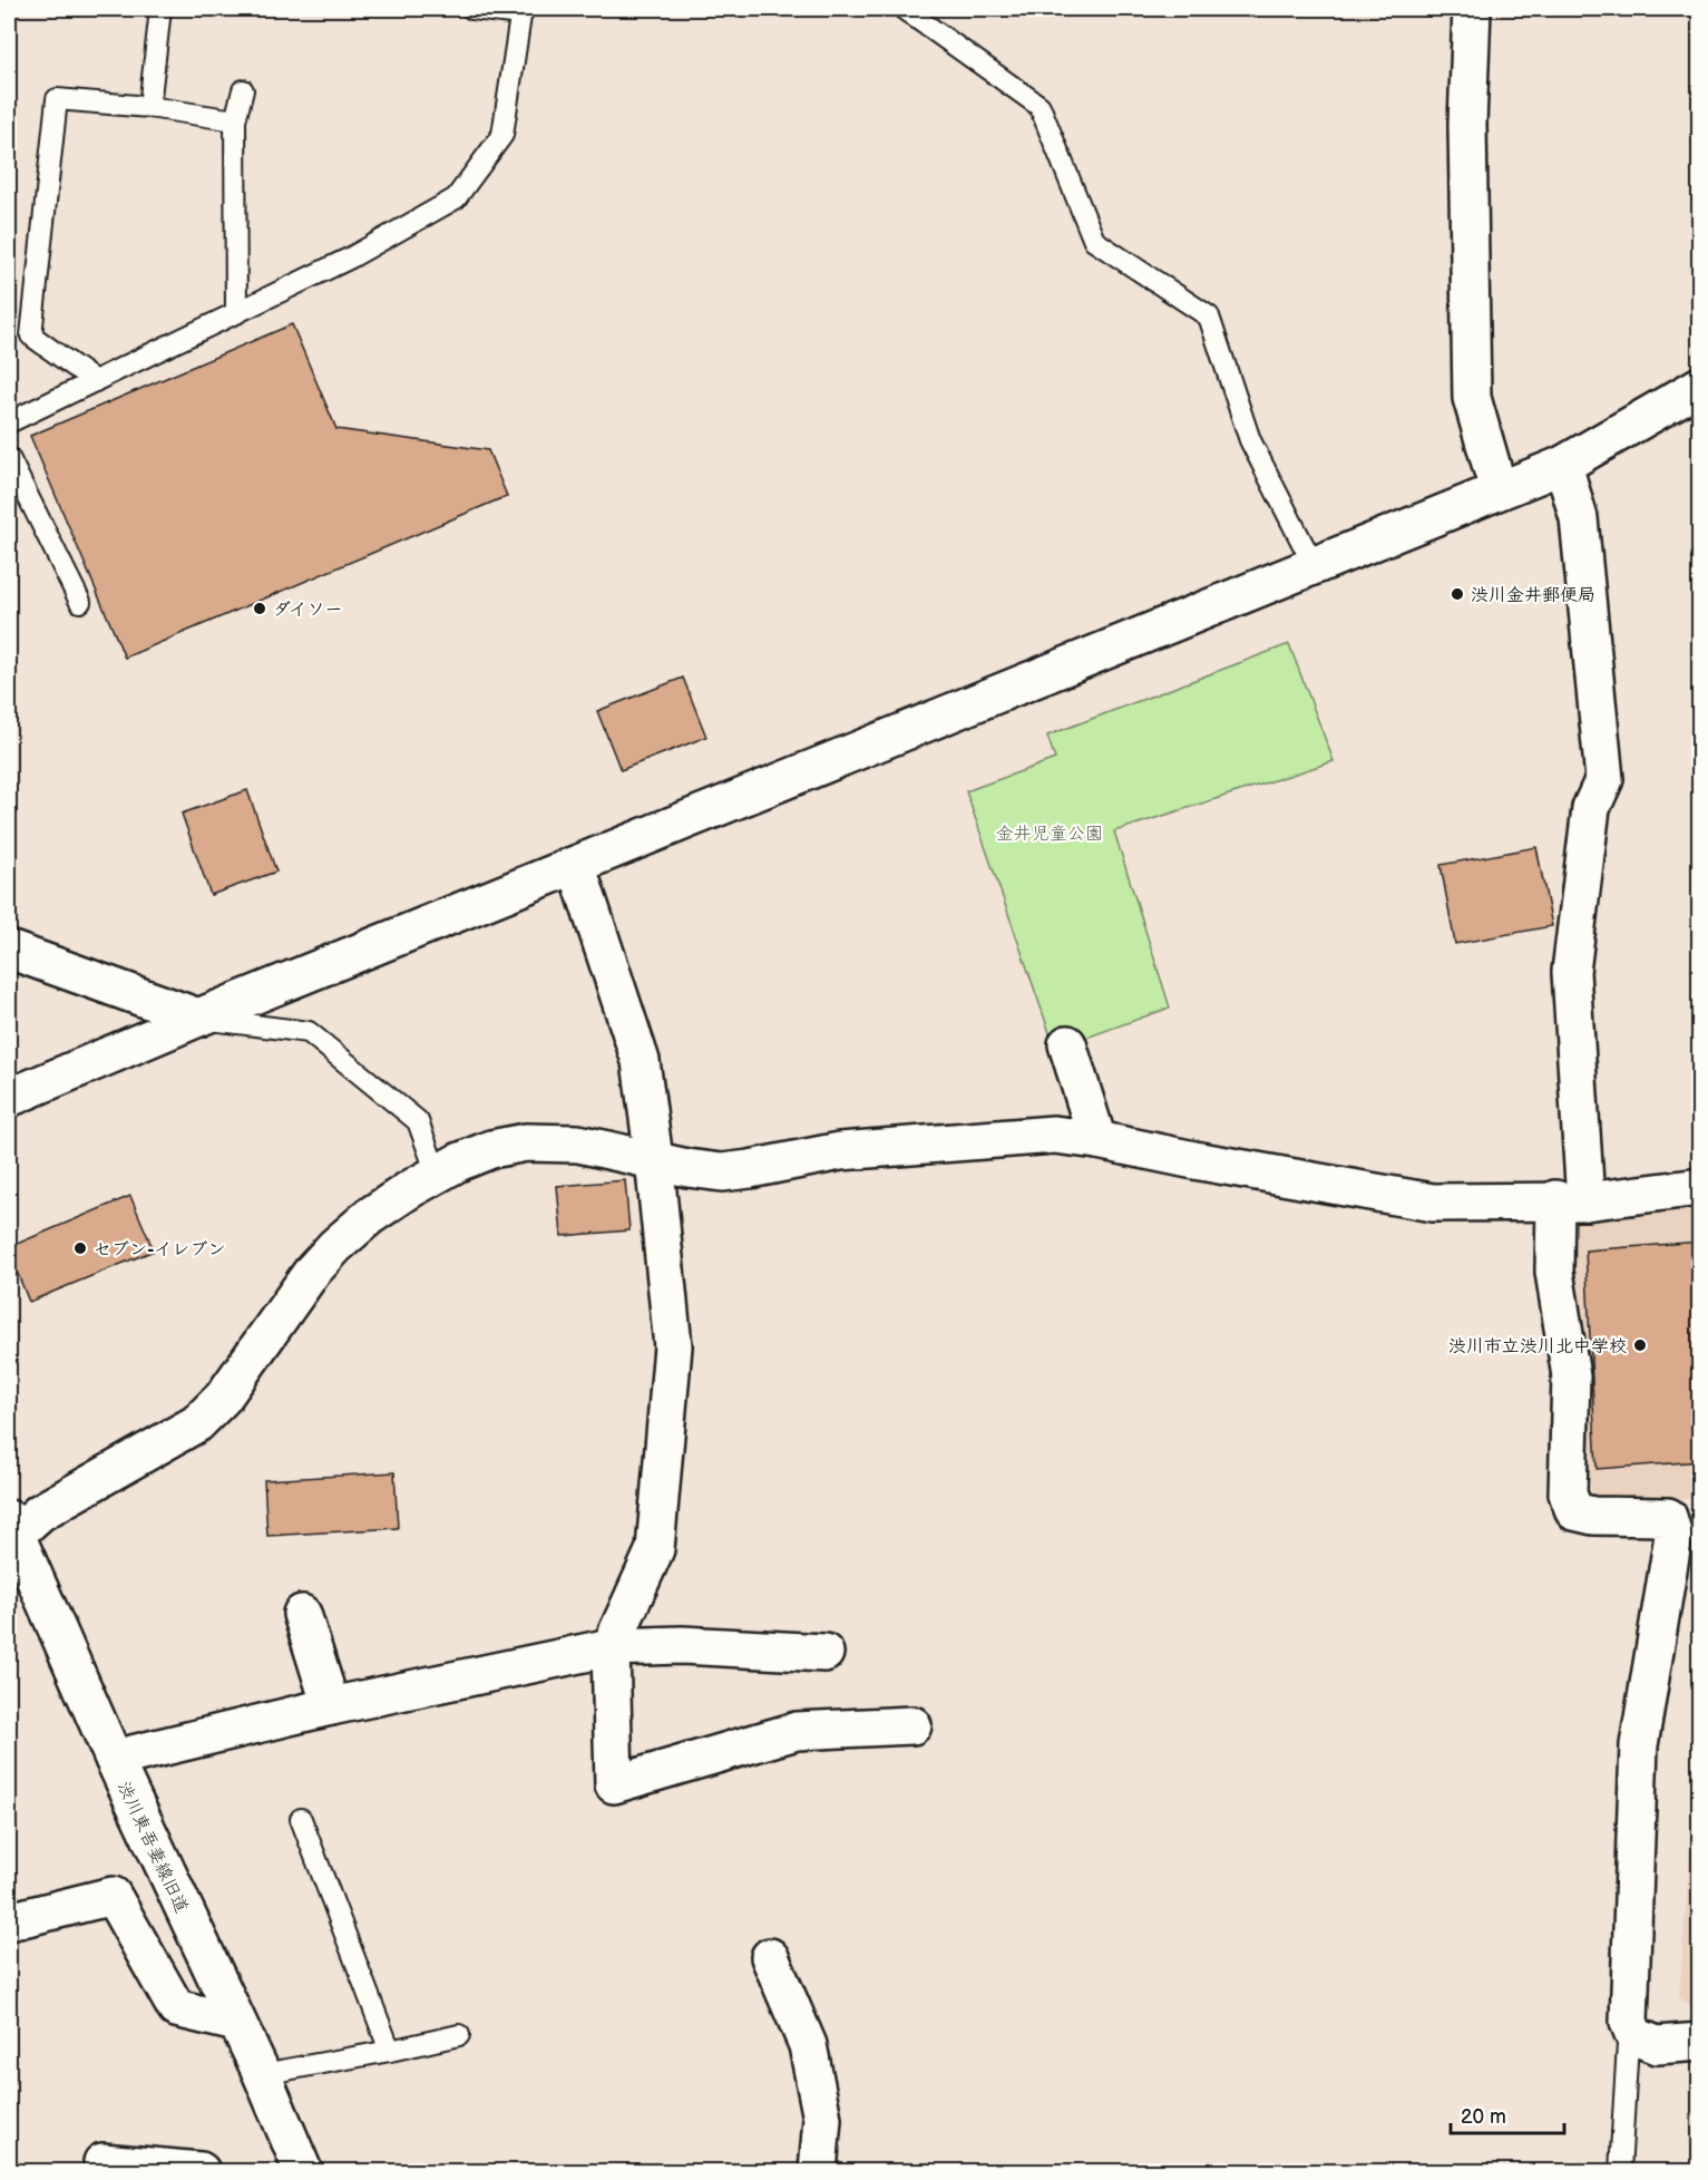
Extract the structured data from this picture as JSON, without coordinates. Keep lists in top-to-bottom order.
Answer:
{
  "streets": {
    "street": ["渋川東吾妻線旧道"]
  },
  "parks": ["金井児童公園"],
  "places": [
    "渋川金井郵便局",
    "ダイソー",
    "セブン-イレブン",
    "渋川市立渋川北中学校"
  ],
  "scale_bar": "20 m"
}
